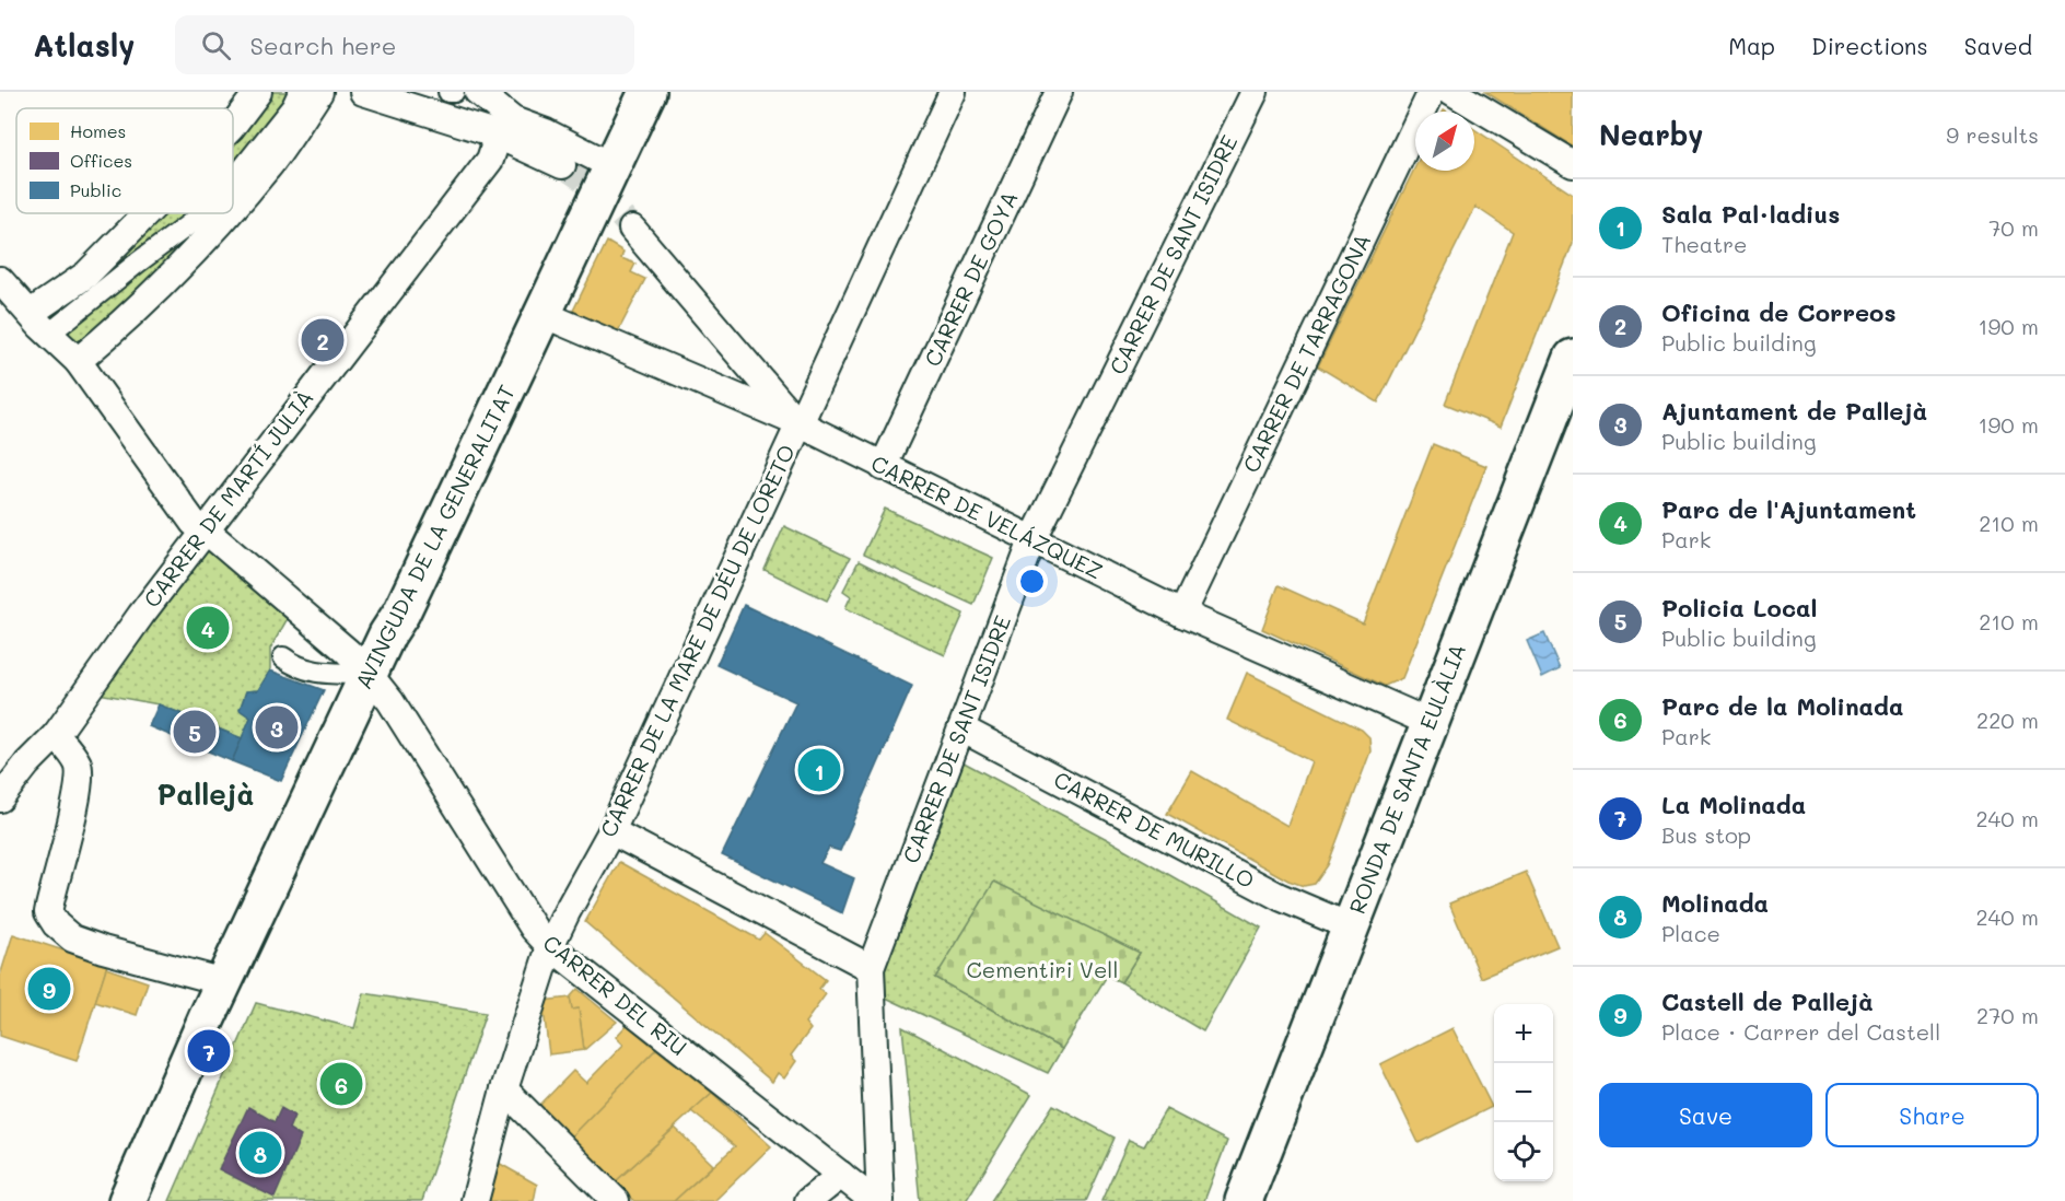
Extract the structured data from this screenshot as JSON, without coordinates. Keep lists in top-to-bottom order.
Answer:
{
  "streets": {
    "main road": ["AVINGUDA DE LA GENERALITAT", "RONDA DE SANTA EULÀLIA"],
    "street": [
      "CARRER DE SANT ISIDRE",
      "CARRER DE GOYA",
      "CARRER DE TARRAGONA",
      "CARRER DE MARTÍ JULIÀ",
      "CARRER DE VELÁZQUEZ",
      "CARRER DE LA MARE DE DÉU DE LORETO",
      "CARRER DE MURILLO",
      "CARRER DEL RIU"
    ]
  },
  "crossings": [
    ["CARRER DE SANT ISIDRE", "CARRER DE VELÁZQUEZ"],
    ["CARRER DE SANT ISIDRE", "CARRER DE MURILLO"],
    ["CARRER DE GOYA", "CARRER DE VELÁZQUEZ"],
    ["CARRER DE TARRAGONA", "CARRER DE VELÁZQUEZ"],
    ["CARRER DE MARTÍ JULIÀ", "CARRER DEL RIU"],
    ["CARRER DE VELÁZQUEZ", "AVINGUDA DE LA GENERALITAT"],
    ["CARRER DE VELÁZQUEZ", "CARRER DE LA MARE DE DÉU DE LORETO"],
    ["CARRER DE VELÁZQUEZ", "RONDA DE SANTA EULÀLIA"],
    ["AVINGUDA DE LA GENERALITAT", "CARRER DEL RIU"],
    ["CARRER DE LA MARE DE DÉU DE LORETO", "CARRER DEL RIU"],
    ["RONDA DE SANTA EULÀLIA", "CARRER DE MURILLO"]
  ],
  "districts": ["Pallejà"],
  "parks": ["Cementiri Vell"],
  "legend": ["Homes", "Offices", "Public"],
  "north": "top right",
  "page": {
    "header": "Atlasly",
    "search": "Search here",
    "nav": ["Map", "Directions", "Saved"],
    "heading": ["Nearby", "9 results"],
    "list": [
      {
        "mark": "1",
        "name": "Sala Pal·ladius",
        "note": "Theatre",
        "value": "70 m"
      },
      {
        "mark": "2",
        "name": "Oficina de Correos",
        "note": "Public building",
        "value": "190 m"
      },
      {
        "mark": "3",
        "name": "Ajuntament de Pallejà",
        "note": "Public building",
        "value": "190 m"
      },
      {
        "mark": "4",
        "name": "Parc de l'Ajuntament",
        "note": "Park",
        "value": "210 m"
      },
      {
        "mark": "5",
        "name": "Policia Local",
        "note": "Public building",
        "value": "210 m"
      },
      {
        "mark": "6",
        "name": "Parc de la Molinada",
        "note": "Park",
        "value": "220 m"
      },
      {
        "mark": "7",
        "name": "La Molinada",
        "note": "Bus stop",
        "value": "240 m"
      },
      {
        "mark": "8",
        "name": "Molinada",
        "note": "Place",
        "value": "240 m"
      },
      {
        "mark": "9",
        "name": "Castell de Pallejà",
        "note": "Place · Carrer del Castell",
        "value": "270 m"
      }
    ],
    "pins": [
      "2",
      "4",
      "3",
      "5",
      "1",
      "9",
      "7",
      "6",
      "8"
    ],
    "map_buttons": ["+", "−"],
    "buttons": ["Save", "Share"]
  }
}
